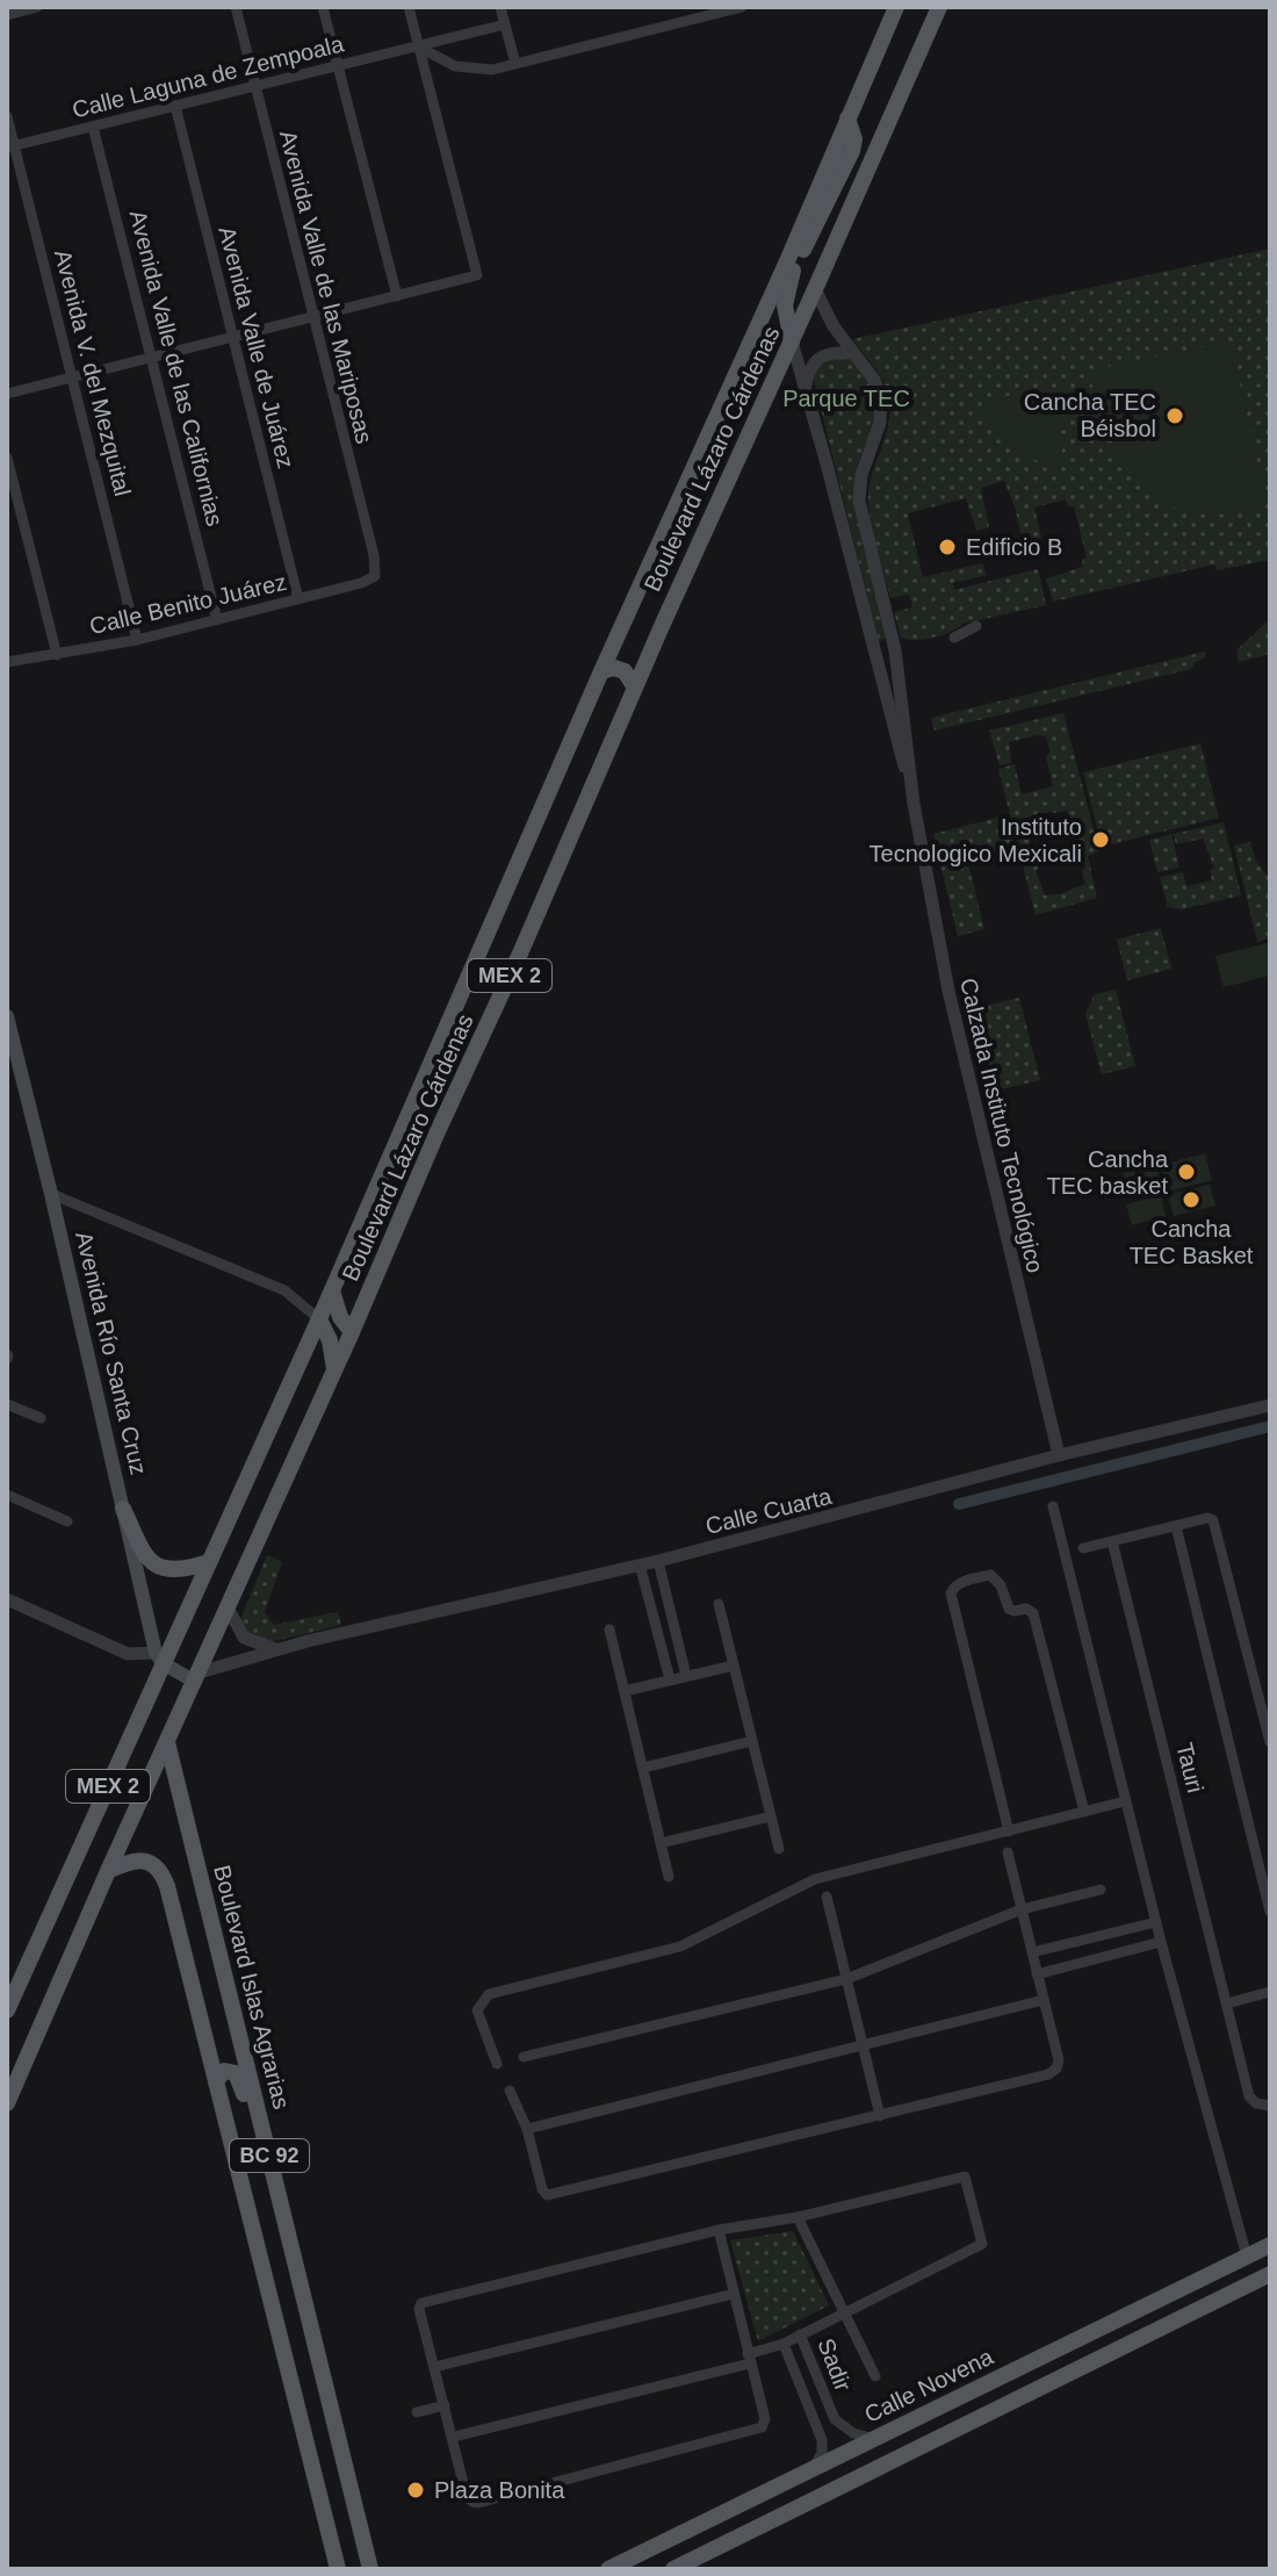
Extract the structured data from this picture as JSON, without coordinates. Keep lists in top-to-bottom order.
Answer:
{
  "streets": {
    "main road": [
      "Boulevard Lázaro Cárdenas",
      "MEX 2",
      "Avenida Río Santa Cruz",
      "Boulevard Islas Agrarias",
      "BC 92",
      "Calle Novena"
    ],
    "street": [
      "Calle Laguna de Zempoala",
      "Avenida Valle de las Mariposas",
      "Avenida Valle de Juárez",
      "Avenida Valle de las Californias",
      "Avenida V. del Mezquital",
      "Calle Benito Juárez",
      "Calzada Instituto Tecnológico",
      "Calle Cuarta",
      "Tauri",
      "Sadir"
    ]
  },
  "crossings": [
    ["Calle Laguna de Zempoala", "Avenida Valle de las Mariposas"],
    ["Calle Laguna de Zempoala", "Avenida Valle de Juárez"],
    ["Calle Laguna de Zempoala", "Avenida Valle de las Californias"],
    ["Calle Laguna de Zempoala", "Avenida V. del Mezquital"],
    ["Avenida Valle de las Mariposas", "Calle Benito Juárez"],
    ["Avenida Valle de Juárez", "Calle Benito Juárez"],
    ["Avenida Valle de las Californias", "Calle Benito Juárez"],
    ["Avenida V. del Mezquital", "Calle Benito Juárez"],
    ["Boulevard Lázaro Cárdenas", "Calzada Instituto Tecnológico"],
    ["Boulevard Lázaro Cárdenas", "Avenida Río Santa Cruz"],
    ["Boulevard Lázaro Cárdenas", "Calle Cuarta"],
    ["Boulevard Lázaro Cárdenas", "Boulevard Islas Agrarias"],
    ["Boulevard Lázaro Cárdenas", "BC 92"],
    ["Calzada Instituto Tecnológico", "Calle Cuarta"],
    ["Sadir", "Calle Novena"]
  ],
  "parks": ["Parque TEC"],
  "places": [
    "Cancha TEC Béisbol",
    "Edificio B",
    "Instituto Tecnologico Mexicali",
    "Cancha TEC basket",
    "Cancha TEC Basket",
    "Plaza Bonita"
  ]
}
